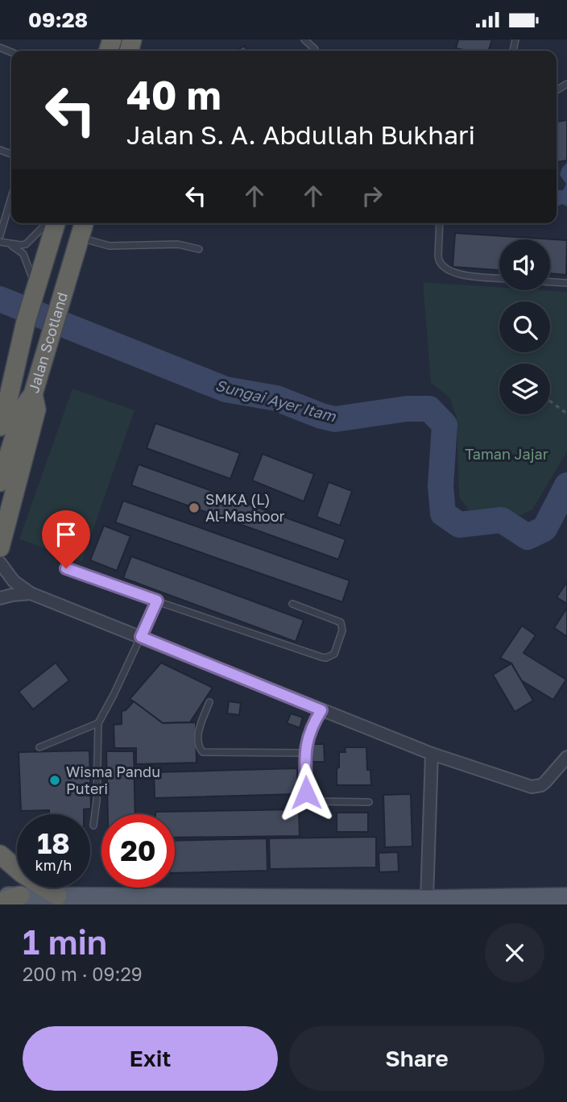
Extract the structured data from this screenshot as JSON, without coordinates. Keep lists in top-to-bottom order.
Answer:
{
  "streets": {
    "highway": ["Jalan Scotland"]
  },
  "water": ["Sungai Ayer Itam"],
  "parks": ["Taman Jajar"],
  "places": ["SMKA (L) Al-Mashoor", "Wisma Pandu Puteri"],
  "page": {
    "status": "09:28",
    "turn": ["40 m", "Jalan S. A. Abdullah Bukhari"],
    "speed": "18 km/h",
    "limit": "20",
    "heading": ["1 min", "200 m · 09:29"],
    "buttons": ["Exit", "Share"]
  }
}
